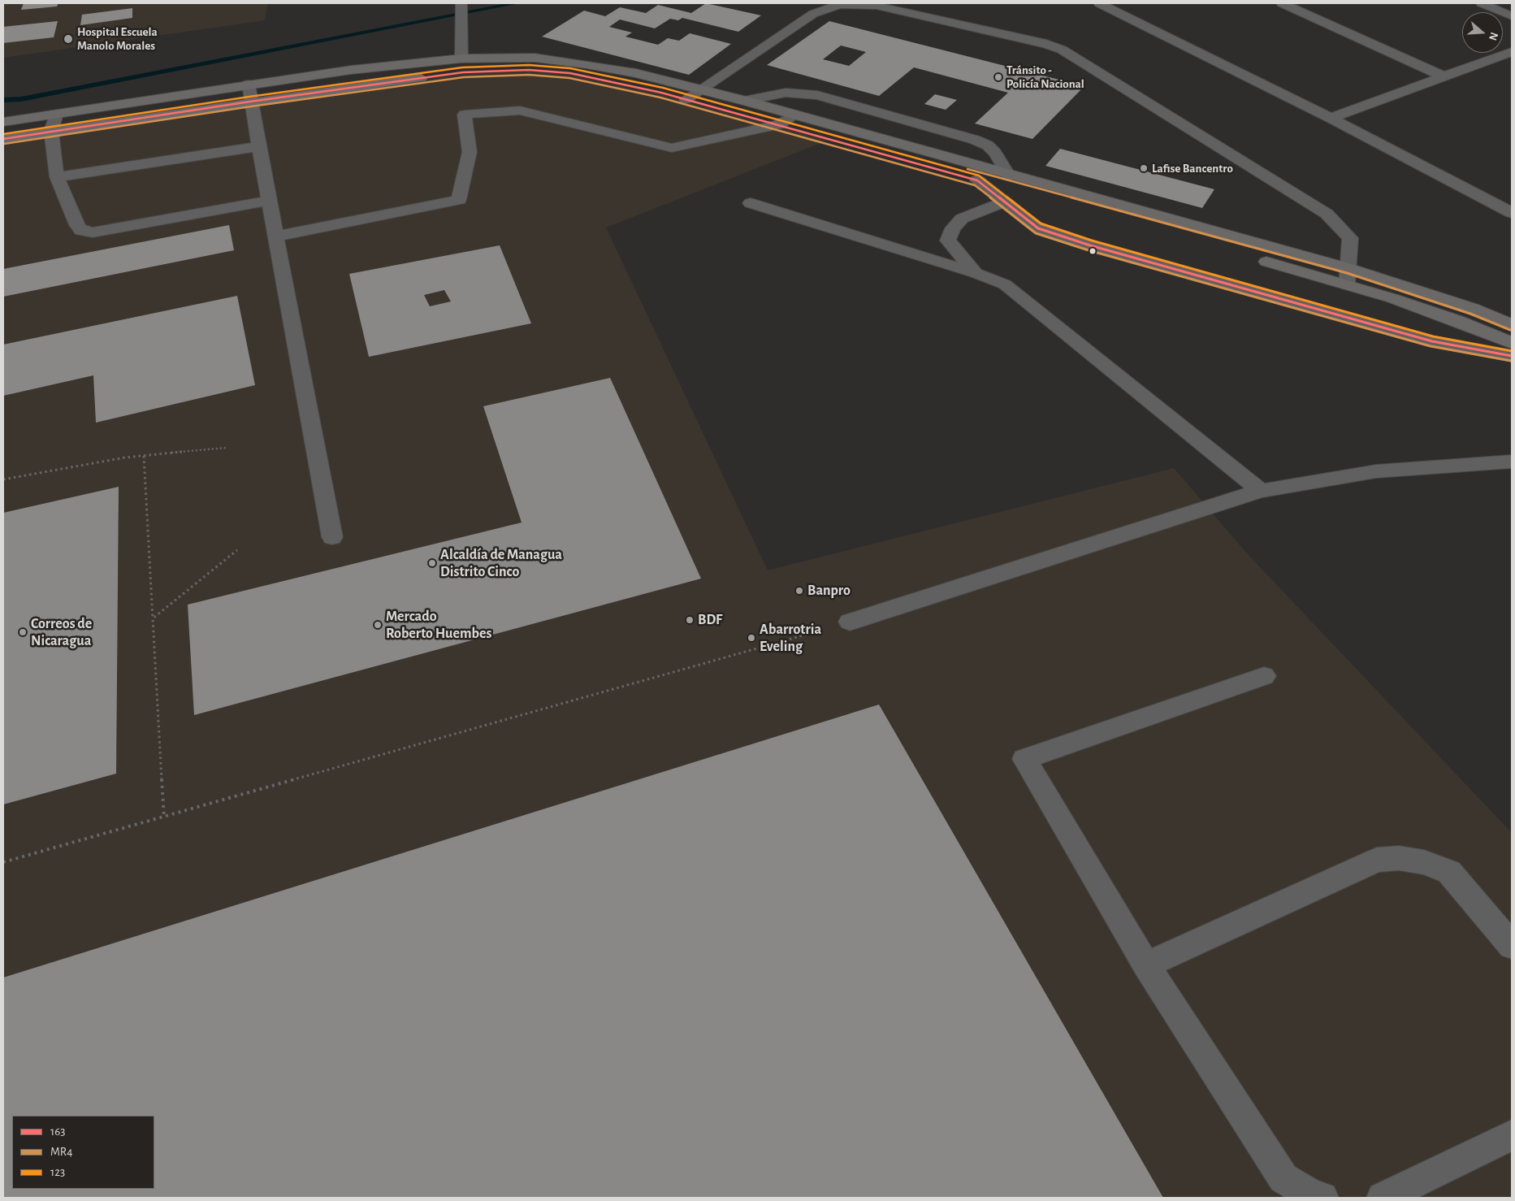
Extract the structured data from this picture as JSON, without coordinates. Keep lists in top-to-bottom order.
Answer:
{
  "places": [
    "Hospital Escuela Manolo Morales",
    "Tránsito - Policía Nacional",
    "Lafise Bancentro",
    "Alcaldía de Managua Distrito Cinco",
    "Banpro",
    "BDF",
    "Mercado Roberto Huembes",
    "Correos de Nicaragua",
    "Abarrotria Eveling"
  ],
  "lines": ["transit line 123", "transit line 163", "transit line MR4"],
  "legend": ["163", "MR4", "123"],
  "north": "right"
}
